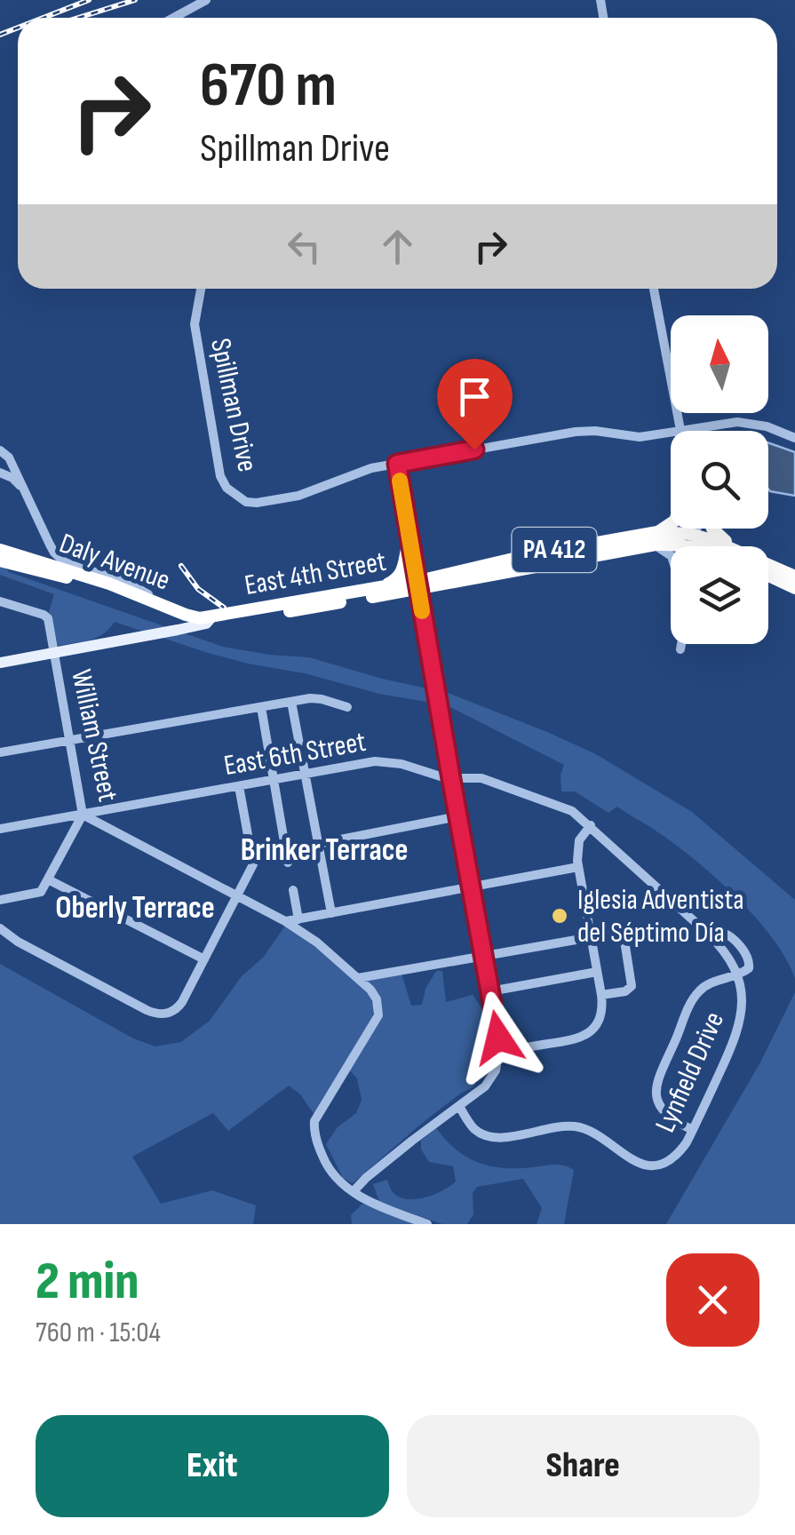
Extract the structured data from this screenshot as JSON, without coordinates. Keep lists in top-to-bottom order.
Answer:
{
  "streets": {
    "highway": ["PA 412", "Daly Avenue", "East 4th Street"],
    "street": [
      "Spillman Drive",
      "William Street",
      "East 6th Street",
      "Lynfield Drive"
    ]
  },
  "crossings": [
    ["Daly Avenue", "East 4th Street"],
    ["East 4th Street", "William Street"],
    ["William Street", "East 6th Street"]
  ],
  "districts": ["Brinker Terrace", "Oberly Terrace"],
  "places": ["Iglesia Adventista del Séptimo Día"],
  "north": "top",
  "page": {
    "turn": ["670 m", "Spillman Drive"],
    "heading": ["2 min", "760 m · 15:04"],
    "buttons": ["Exit", "Share"]
  }
}
